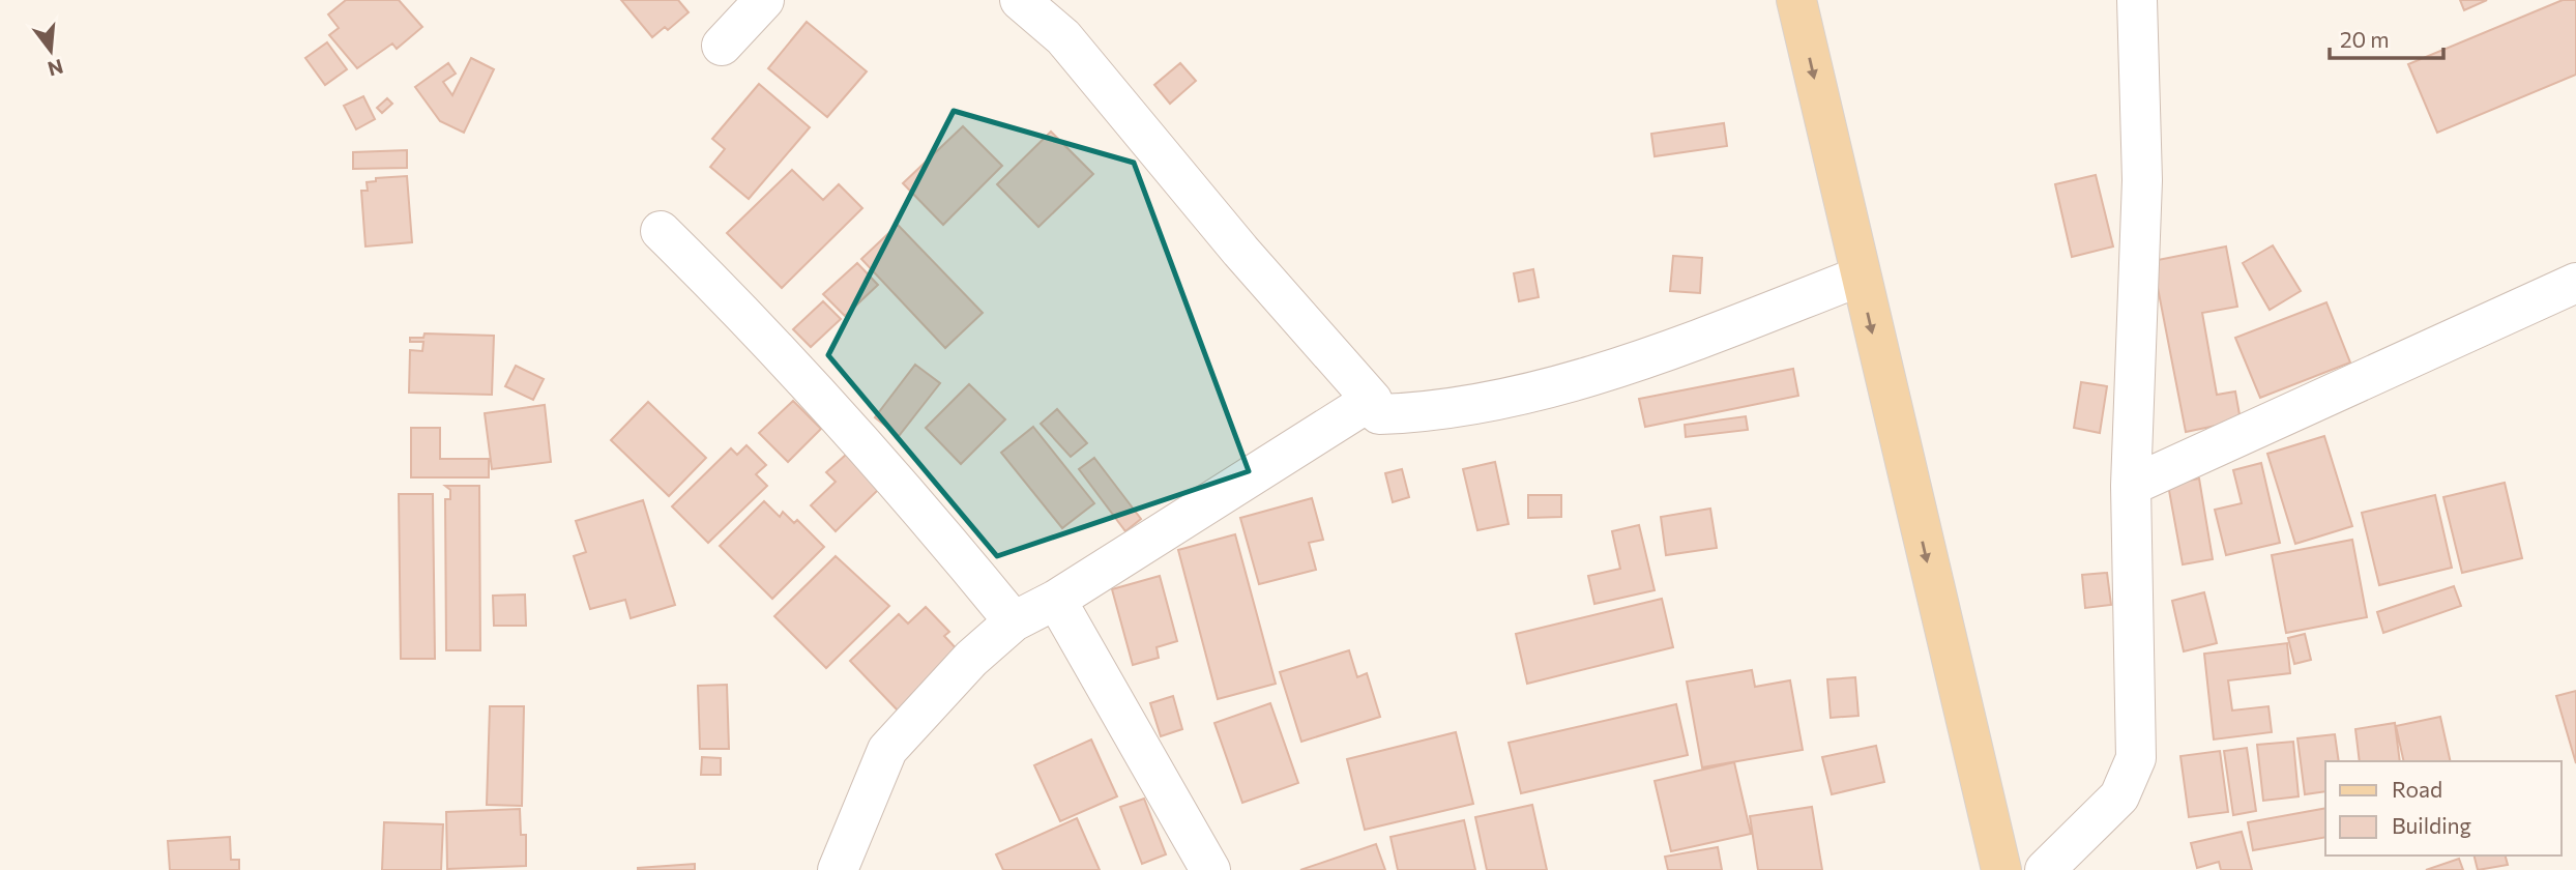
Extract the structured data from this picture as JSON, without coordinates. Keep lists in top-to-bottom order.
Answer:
{
  "legend": ["Road", "Building"],
  "scale_bar": "20 m",
  "north": "bottom"
}
